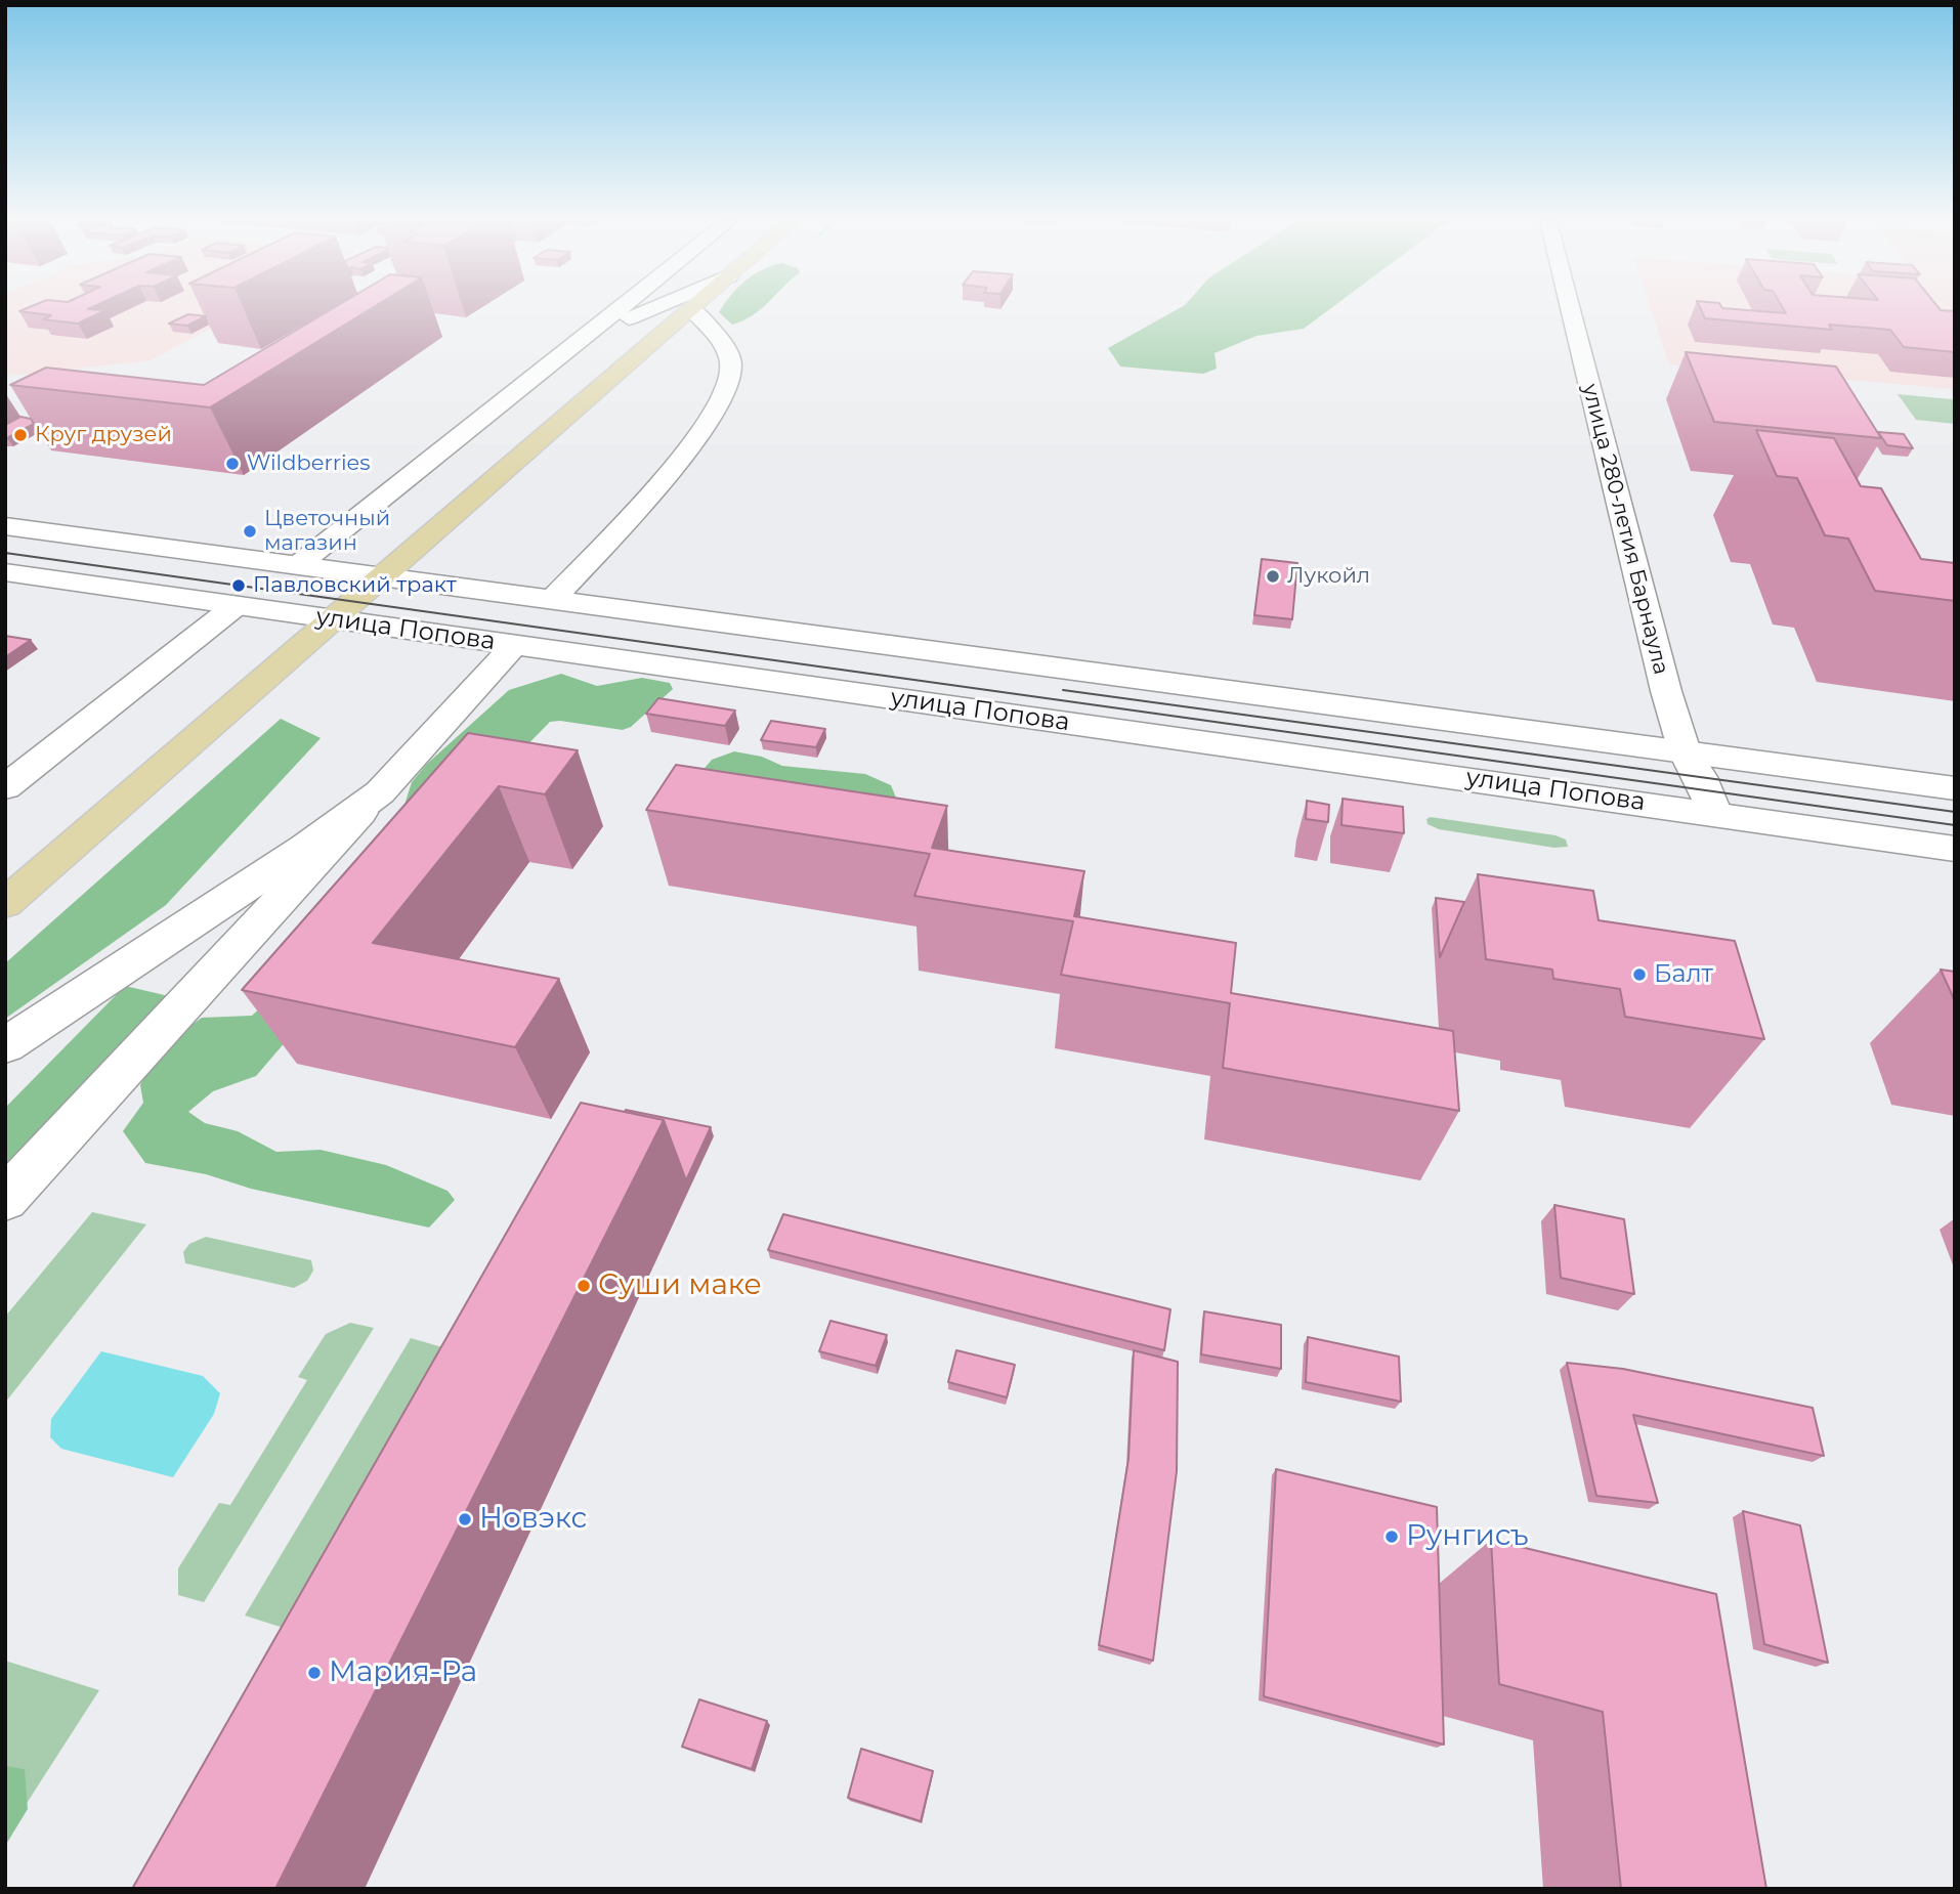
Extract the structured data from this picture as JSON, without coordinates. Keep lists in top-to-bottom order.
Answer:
{
  "streets": {
    "main road": ["улица 280-летия Барнаула", "улица Попова"]
  },
  "crossings": [
    ["улица 280-летия Барнаула", "улица Попова"]
  ],
  "places": [
    "Круг друзей",
    "Wildberries",
    "Цветочный магазин",
    "Лукойл",
    "Павловский тракт",
    "Балт",
    "Суши маке",
    "Новэкс",
    "Рунгисъ",
    "Мария-Ра"
  ]
}
